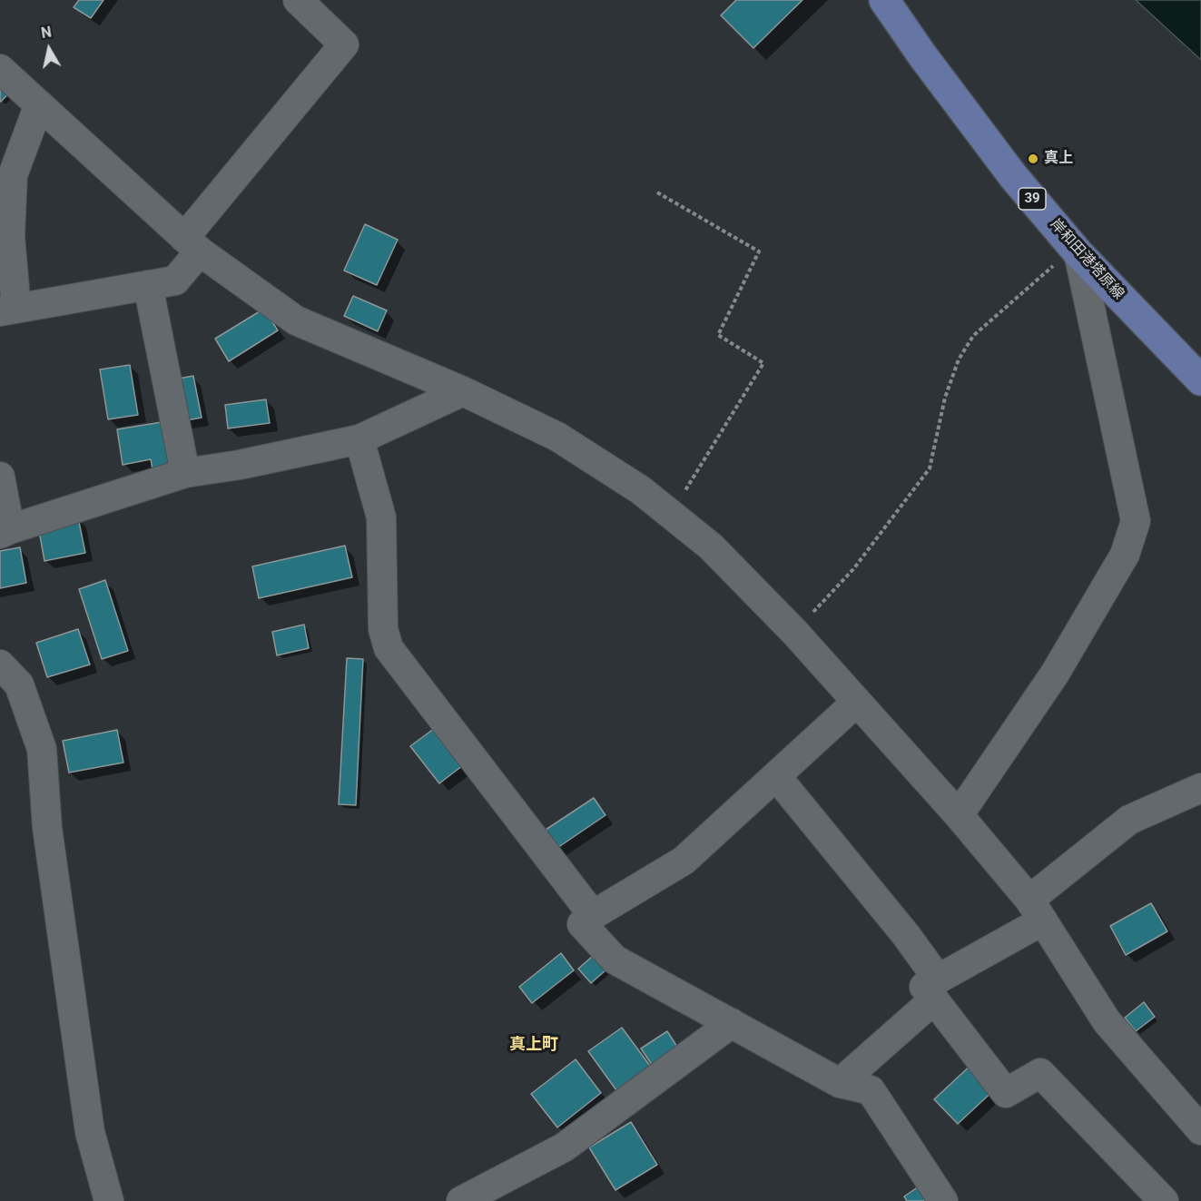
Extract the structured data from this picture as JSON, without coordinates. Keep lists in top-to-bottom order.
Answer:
{
  "streets": {
    "main road": ["39", "岸和田港塔原線"]
  },
  "districts": ["真上町"],
  "places": ["真上"],
  "north": "top"
}
